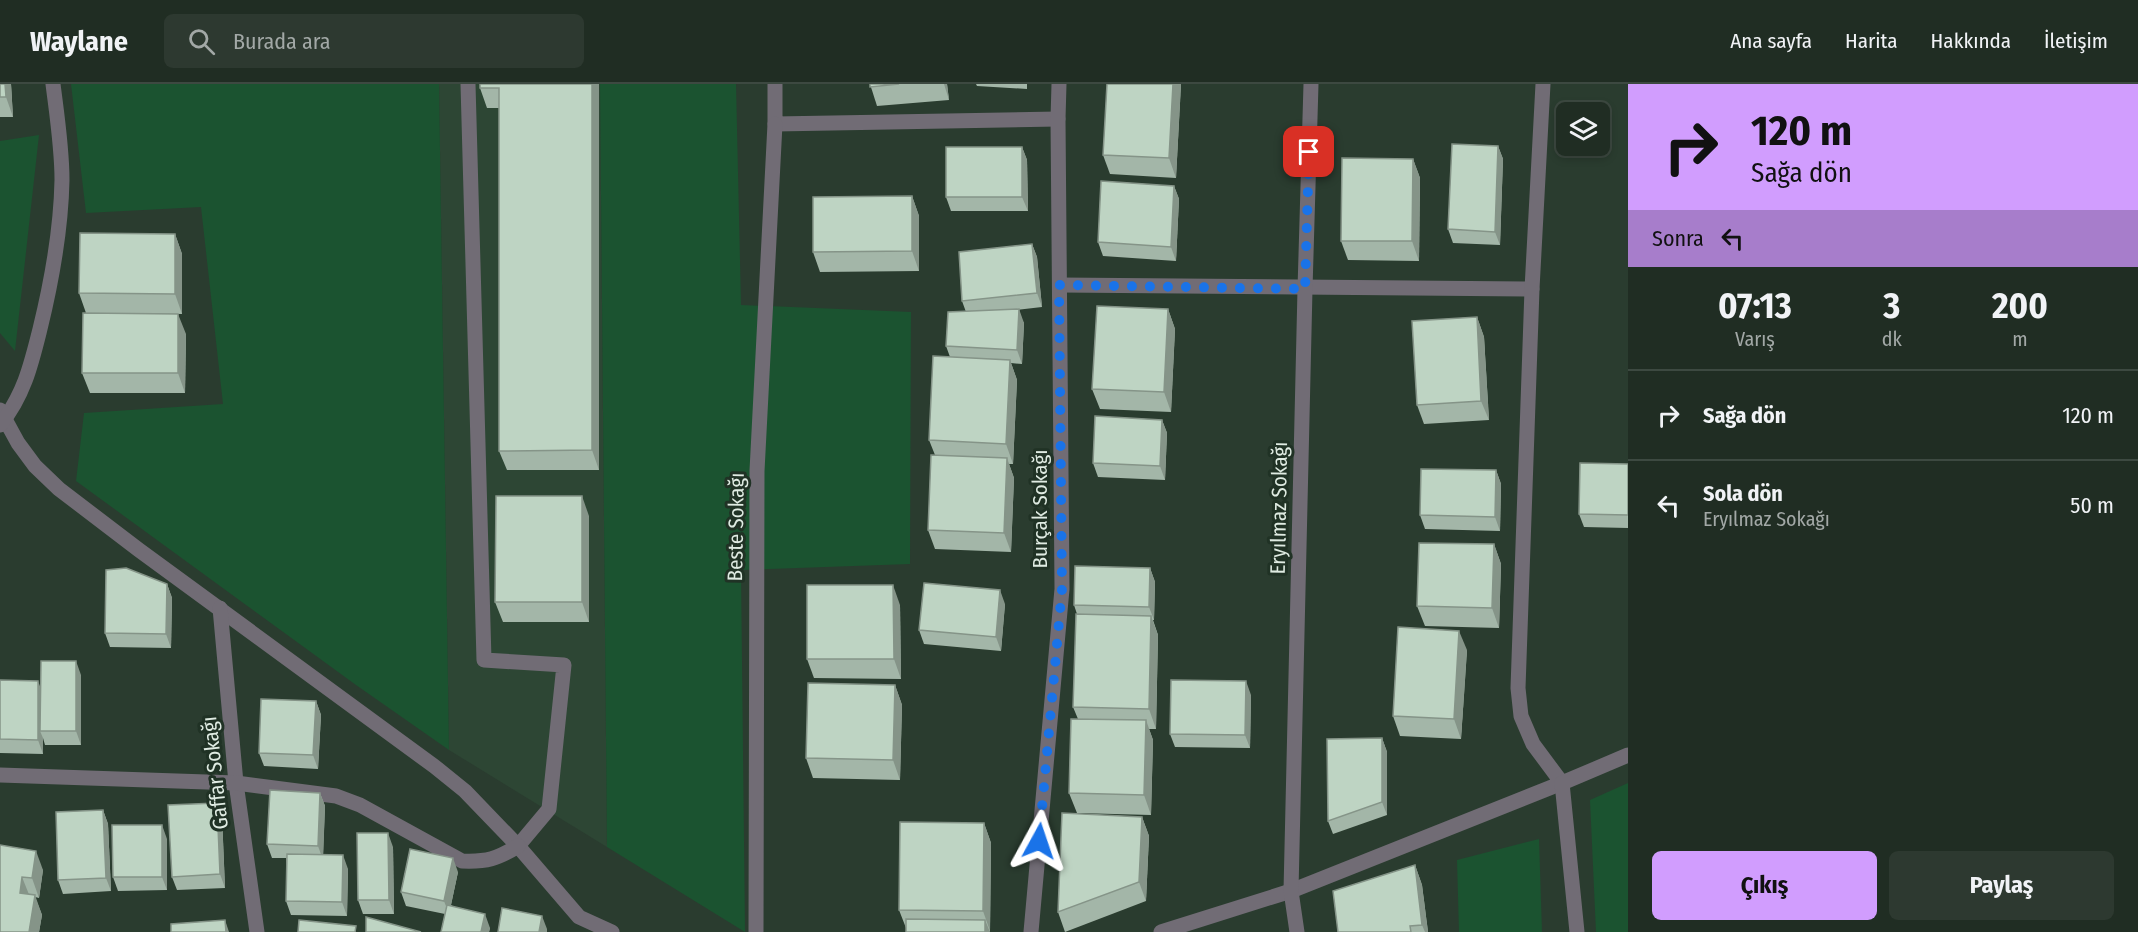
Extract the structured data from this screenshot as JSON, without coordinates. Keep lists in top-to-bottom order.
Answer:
{
  "streets": {
    "street": [
      "Eryılmaz Sokağı",
      "Burçak Sokağı",
      "Beste Sokağı",
      "Gaffar Sokağı"
    ]
  },
  "page": {
    "header": "Waylane",
    "search": "Burada ara",
    "nav": [
      "Ana sayfa",
      "Harita",
      "Hakkında",
      "İletişim"
    ],
    "turn": ["120 m", "Sağa dön"],
    "then": "Sonra",
    "eta": [
      "07:13",
      "Varış",
      "3",
      "dk",
      "200",
      "m"
    ],
    "list": [
      {
        "name": "Sağa dön",
        "value": "120 m"
      },
      {
        "name": "Sola dön",
        "note": "Eryılmaz Sokağı",
        "value": "50 m"
      }
    ],
    "buttons": ["Çıkış", "Paylaş"]
  }
}
